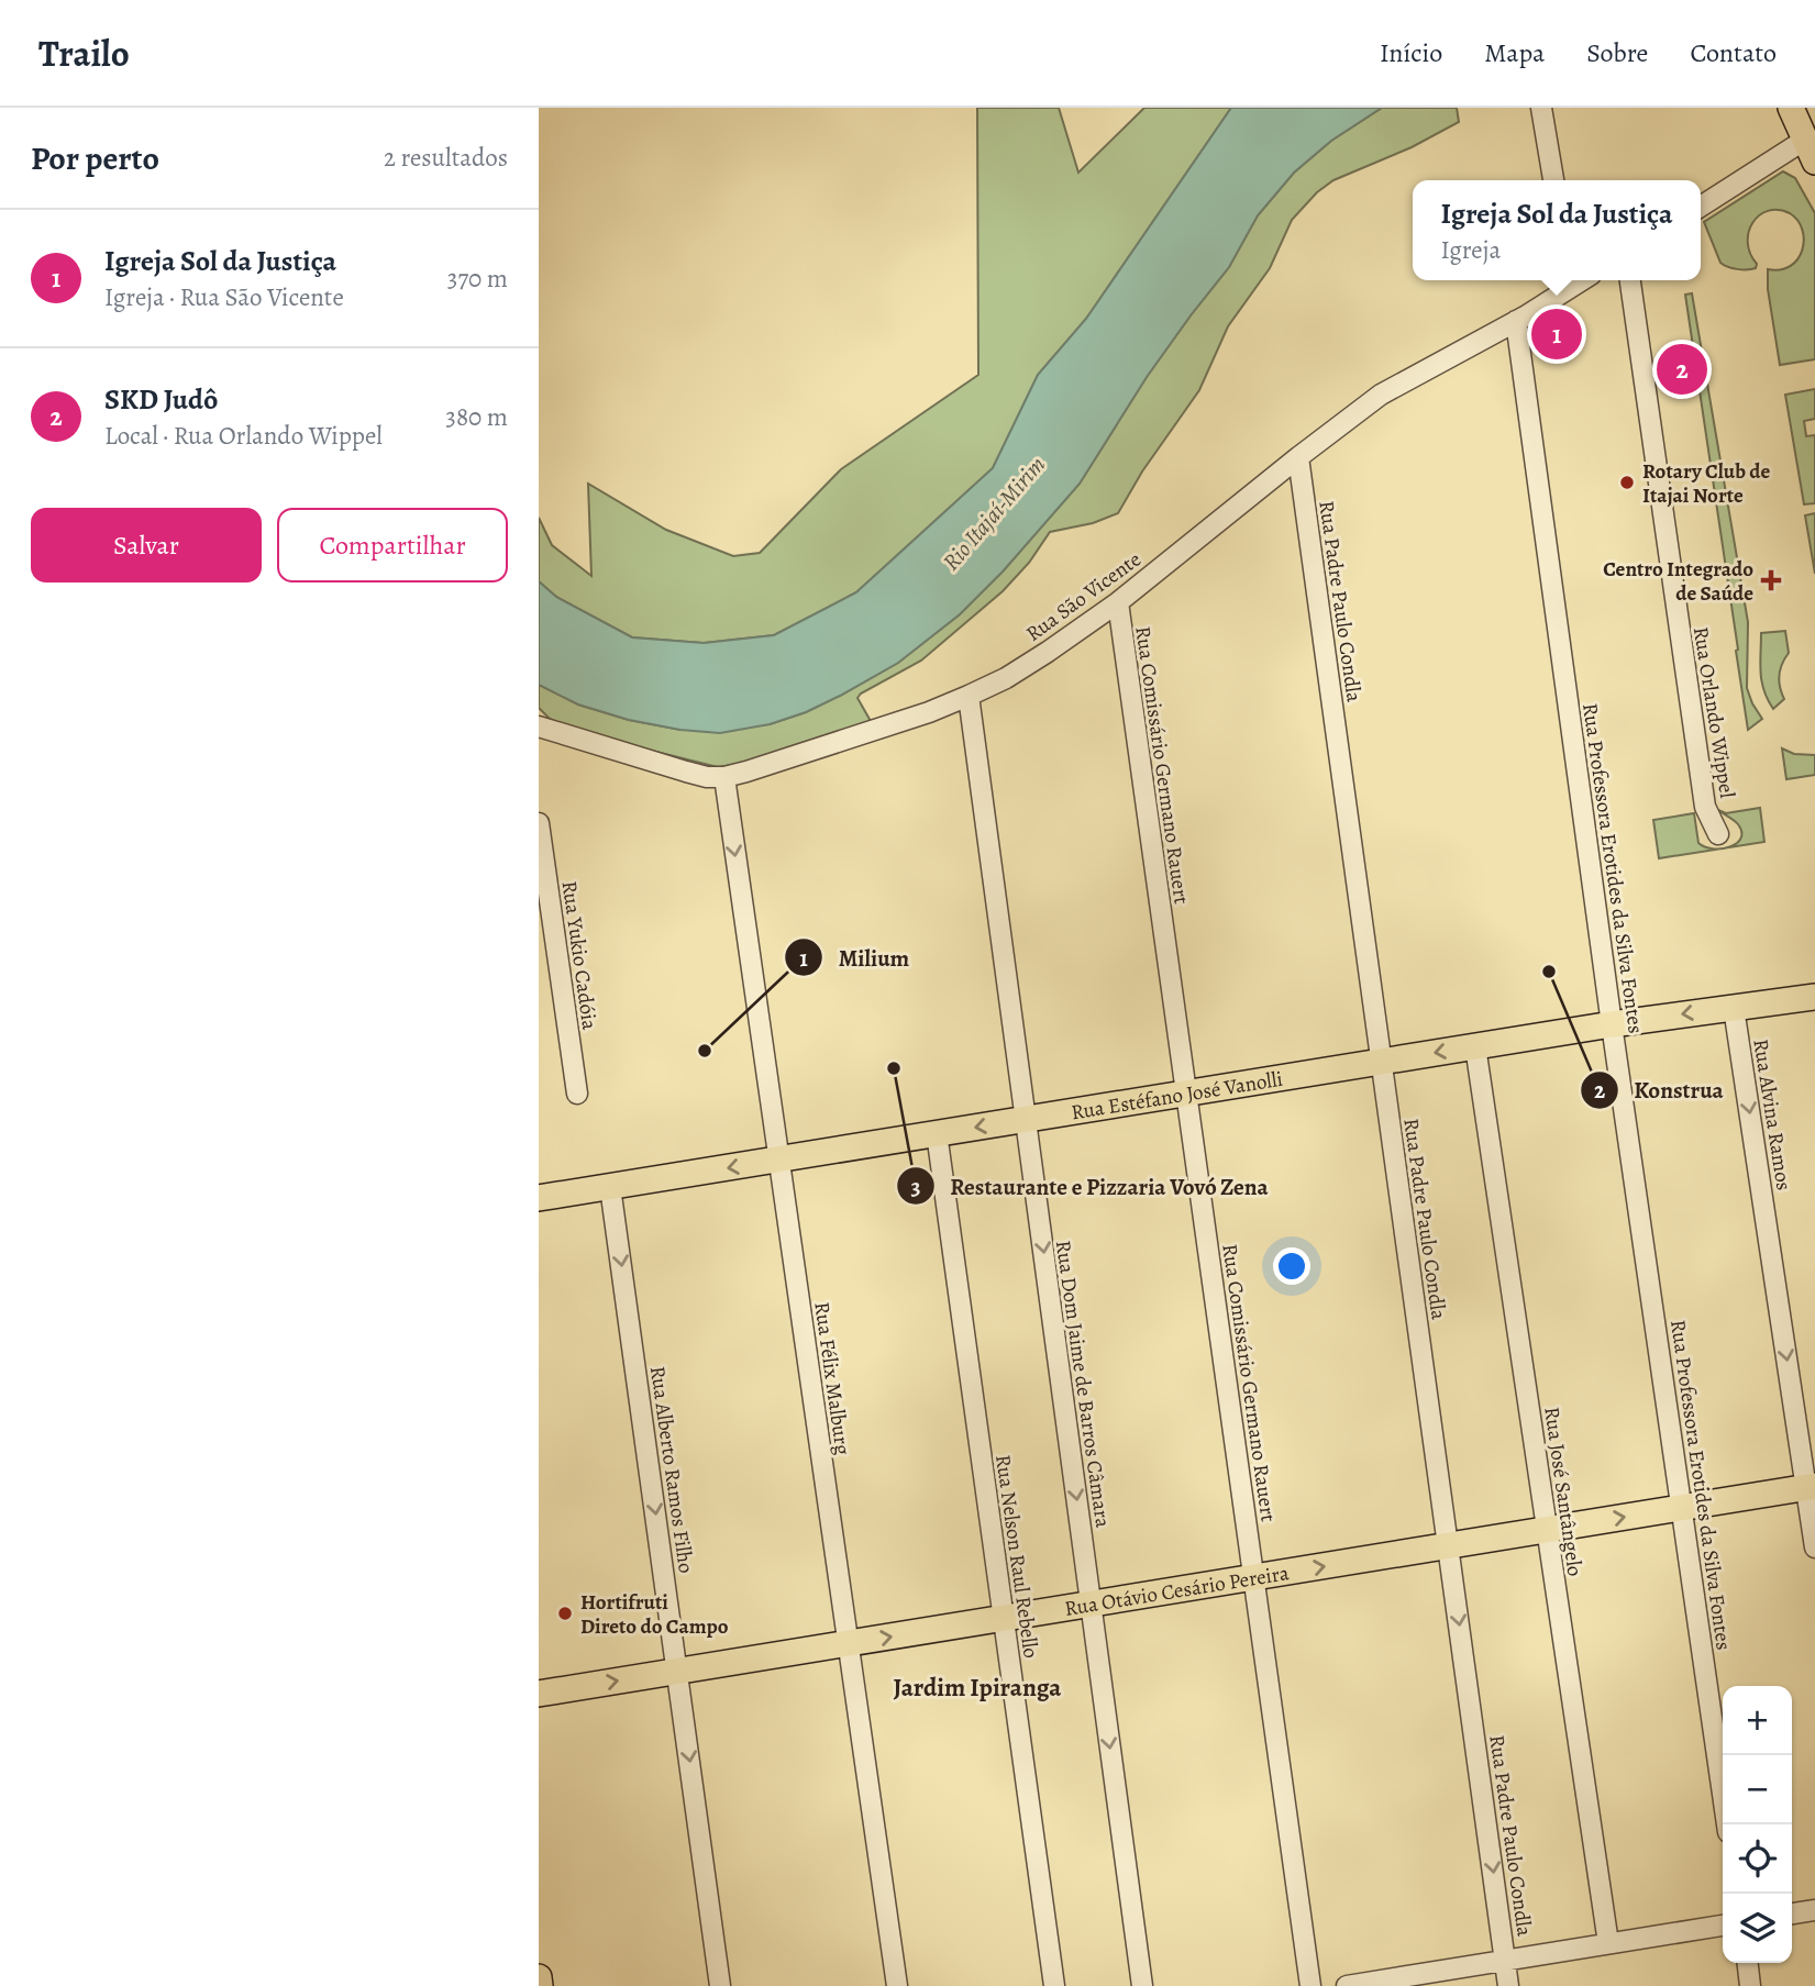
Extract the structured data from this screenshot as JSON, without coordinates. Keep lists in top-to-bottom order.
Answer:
{
  "streets": {
    "main road": ["Rua Estéfano José Vanolli", "Rua Otávio Cesário Pereira"],
    "street": [
      "Rua São Vicente",
      "Rua Padre Paulo Condla",
      "Rua Orlando Wippel",
      "Rua Comissário Germano Rauert",
      "Rua Professora Erotides da Silva Fontes",
      "Rua Yukio Cadóia",
      "Rua Alvina Ramos",
      "Rua Félix Malburg",
      "Rua Dom Jaime de Barros Câmara",
      "Rua Alberto Ramos Filho",
      "Rua José Santângelo",
      "Rua Nelson Raul Rebello"
    ]
  },
  "crossings": [
    ["Rua São Vicente", "Rua Padre Paulo Condla"],
    ["Rua São Vicente", "Rua Comissário Germano Rauert"],
    ["Rua São Vicente", "Rua Professora Erotides da Silva Fontes"],
    ["Rua São Vicente", "Rua Félix Malburg"],
    ["Rua São Vicente", "Rua Dom Jaime de Barros Câmara"],
    ["Rua Padre Paulo Condla", "Rua Estéfano José Vanolli"],
    ["Rua Padre Paulo Condla", "Rua Otávio Cesário Pereira"],
    ["Rua Comissário Germano Rauert", "Rua Estéfano José Vanolli"],
    ["Rua Comissário Germano Rauert", "Rua Otávio Cesário Pereira"],
    ["Rua Professora Erotides da Silva Fontes", "Rua Estéfano José Vanolli"],
    ["Rua Professora Erotides da Silva Fontes", "Rua Otávio Cesário Pereira"],
    ["Rua Estéfano José Vanolli", "Rua Alvina Ramos"],
    ["Rua Estéfano José Vanolli", "Rua Félix Malburg"],
    ["Rua Estéfano José Vanolli", "Rua Dom Jaime de Barros Câmara"],
    ["Rua Estéfano José Vanolli", "Rua Alberto Ramos Filho"],
    ["Rua Estéfano José Vanolli", "Rua José Santângelo"],
    ["Rua Estéfano José Vanolli", "Rua Nelson Raul Rebello"],
    ["Rua Alvina Ramos", "Rua Otávio Cesário Pereira"],
    ["Rua Félix Malburg", "Rua Otávio Cesário Pereira"],
    ["Rua Dom Jaime de Barros Câmara", "Rua Otávio Cesário Pereira"],
    ["Rua Alberto Ramos Filho", "Rua Otávio Cesário Pereira"],
    ["Rua José Santângelo", "Rua Otávio Cesário Pereira"],
    ["Rua Nelson Raul Rebello", "Rua Otávio Cesário Pereira"]
  ],
  "one_way": [
    "Rua Estéfano José Vanolli",
    "Rua Alvina Ramos",
    "Rua Dom Jaime de Barros Câmara",
    "Rua Alberto Ramos Filho",
    "Rua Otávio Cesário Pereira"
  ],
  "districts": ["Jardim Ipiranga"],
  "water": ["Rio Itajaí-Mirim"],
  "places": {
    "other": [
      "Rotary Club de Itajai Norte",
      "Konstrua",
      "Milium",
      "Restaurante e Pizzaria Vovó Zena",
      "Hortifruti Direto do Campo"
    ],
    "health": ["Centro Integrado de Saúde"]
  },
  "page": {
    "header": "Trailo",
    "nav": [
      "Início",
      "Mapa",
      "Sobre",
      "Contato"
    ],
    "heading": ["Por perto", "2 resultados"],
    "popup": ["Igreja Sol da Justiça", "Igreja"],
    "list": [
      {
        "mark": "1",
        "name": "Igreja Sol da Justiça",
        "note": "Igreja · Rua São Vicente",
        "value": "370 m"
      },
      {
        "mark": "2",
        "name": "SKD Judô",
        "note": "Local · Rua Orlando Wippel",
        "value": "380 m"
      }
    ],
    "pins": ["1", "2"],
    "buttons": ["Salvar", "Compartilhar"],
    "map_buttons": ["+", "−"]
  }
}
